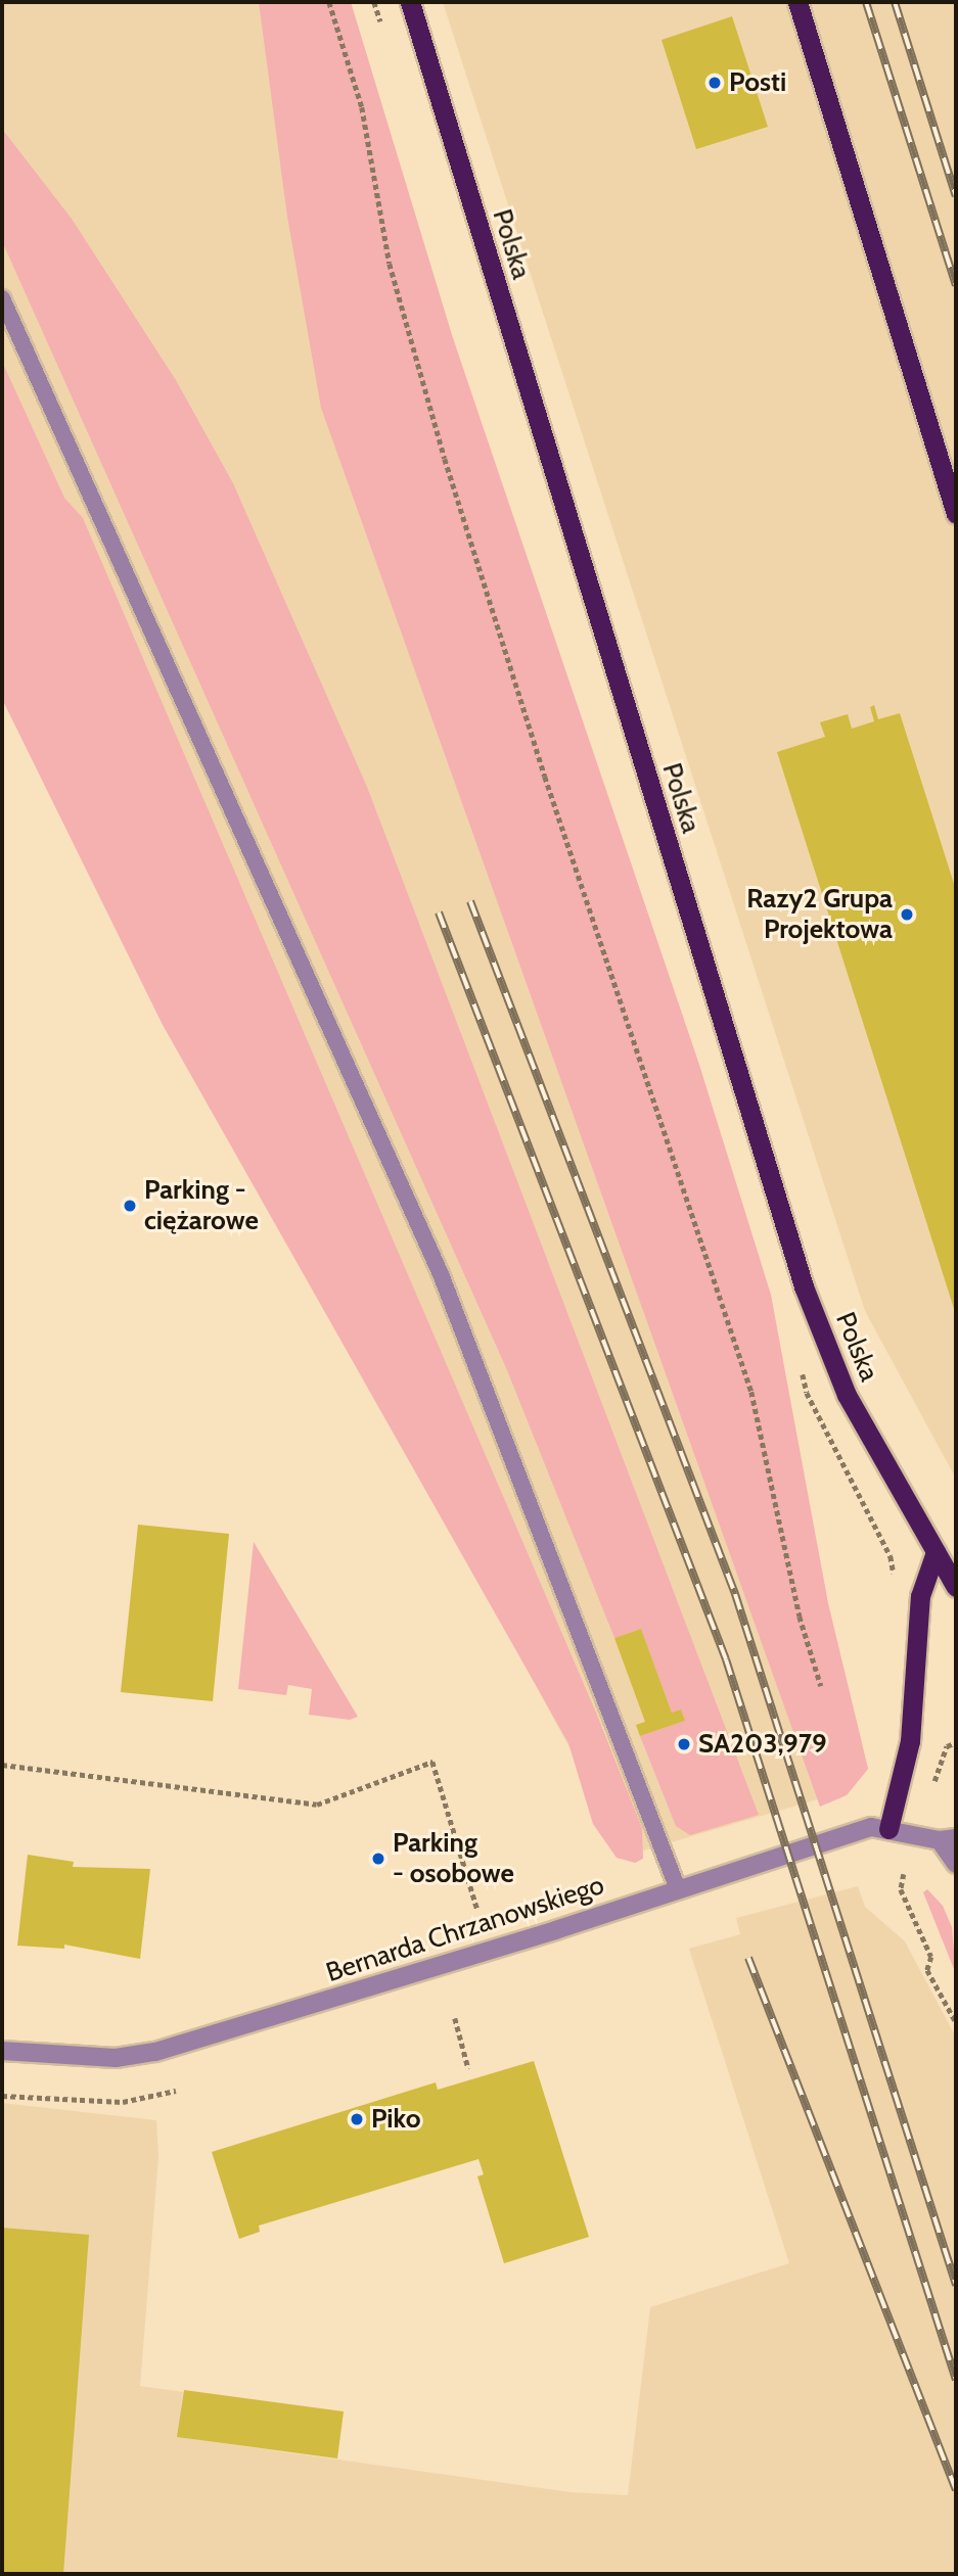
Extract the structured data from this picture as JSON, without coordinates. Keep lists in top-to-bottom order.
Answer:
{
  "streets": {
    "highway": ["Polska"],
    "street": ["Bernarda Chrzanowskiego"]
  },
  "places": [
    "Posti",
    "Razy2 Grupa Projektowa",
    "Parking - ciężarowe",
    "SA203,979",
    "Parking - osobowe",
    "Piko"
  ]
}
